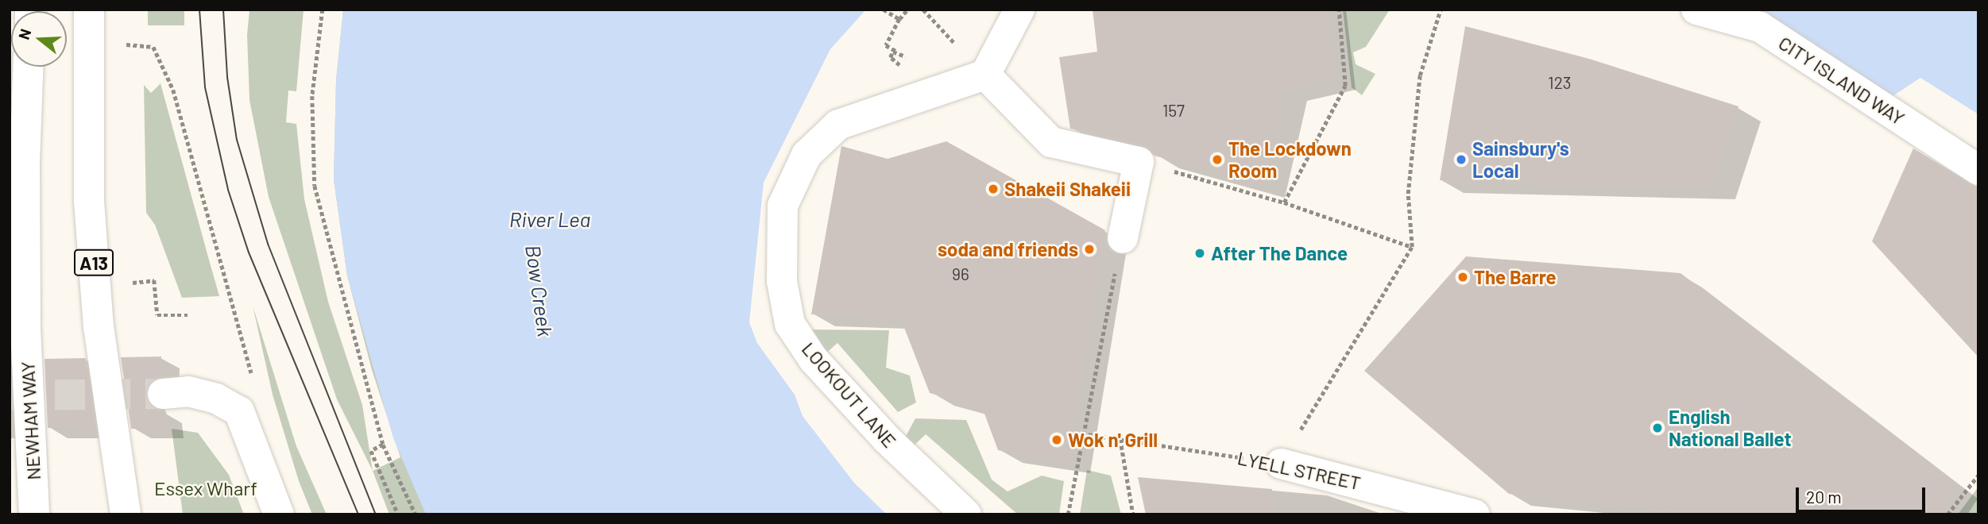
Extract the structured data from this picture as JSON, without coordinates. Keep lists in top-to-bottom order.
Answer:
{
  "streets": {
    "main road": [
      "CITY ISLAND WAY",
      "A13",
      "LOOKOUT LANE",
      "NEWHAM WAY",
      "LYELL STREET"
    ]
  },
  "water": ["River Lea", "Bow Creek"],
  "parks": ["Essex Wharf"],
  "places": [
    "The Lockdown Room",
    "Sainsbury's Local",
    "Shakeii Shakeii",
    "soda and friends",
    "After The Dance",
    "The Barre",
    "English National Ballet",
    "Wok n' Grill"
  ],
  "house_numbers": ["123", "157", "96"],
  "scale_bar": "20 m",
  "north": "left"
}
